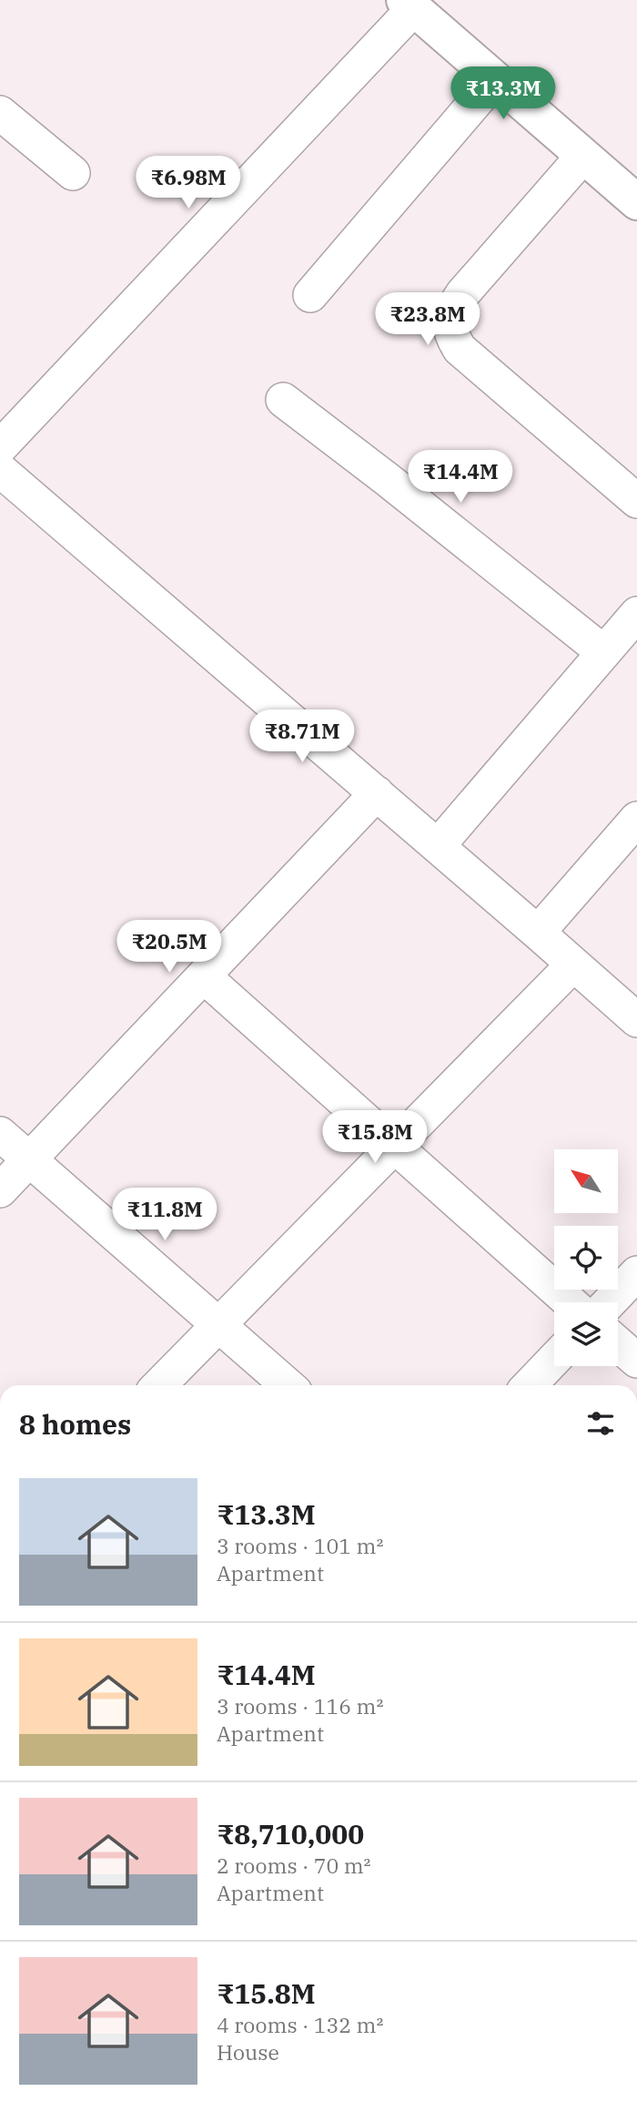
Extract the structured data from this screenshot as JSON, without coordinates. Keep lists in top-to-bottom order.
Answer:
{
  "north": "top left",
  "page": {
    "price": [
      "₹13.3M",
      "₹6.98M",
      "₹23.8M",
      "₹14.4M",
      "₹8.71M",
      "₹20.5M",
      "₹15.8M",
      "₹11.8M"
    ],
    "heading": "8 homes",
    "list": [
      {
        "name": "₹13.3M",
        "note": "3 rooms · 101 m² · Apartment"
      },
      {
        "name": "₹14.4M",
        "note": "3 rooms · 116 m² · Apartment"
      },
      {
        "name": "₹8,710,000",
        "note": "2 rooms · 70 m² · Apartment"
      },
      {
        "name": "₹15.8M",
        "note": "4 rooms · 132 m² · House"
      }
    ]
  }
}
